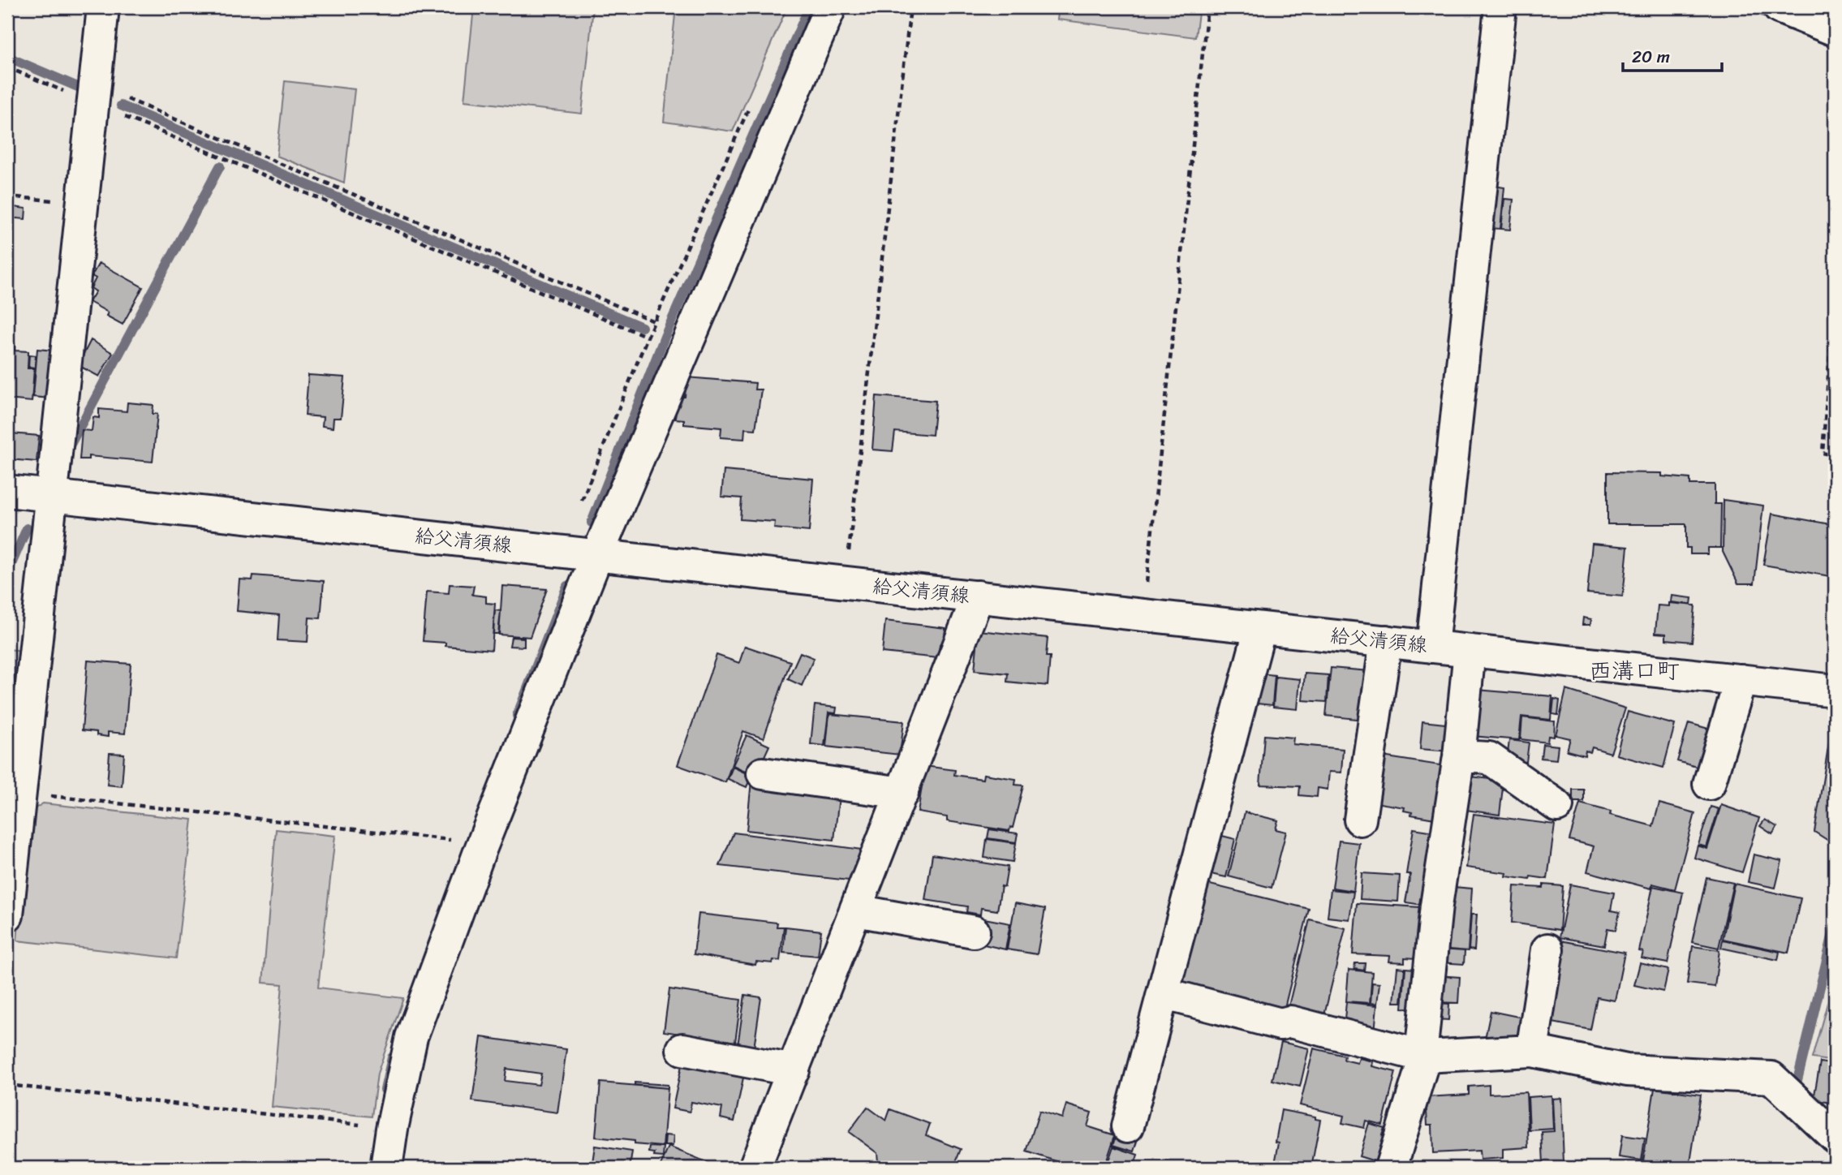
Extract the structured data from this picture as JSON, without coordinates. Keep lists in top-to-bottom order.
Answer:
{
  "streets": {
    "street": ["給父清須線"]
  },
  "districts": ["西溝口町"],
  "scale_bar": "20 m"
}
